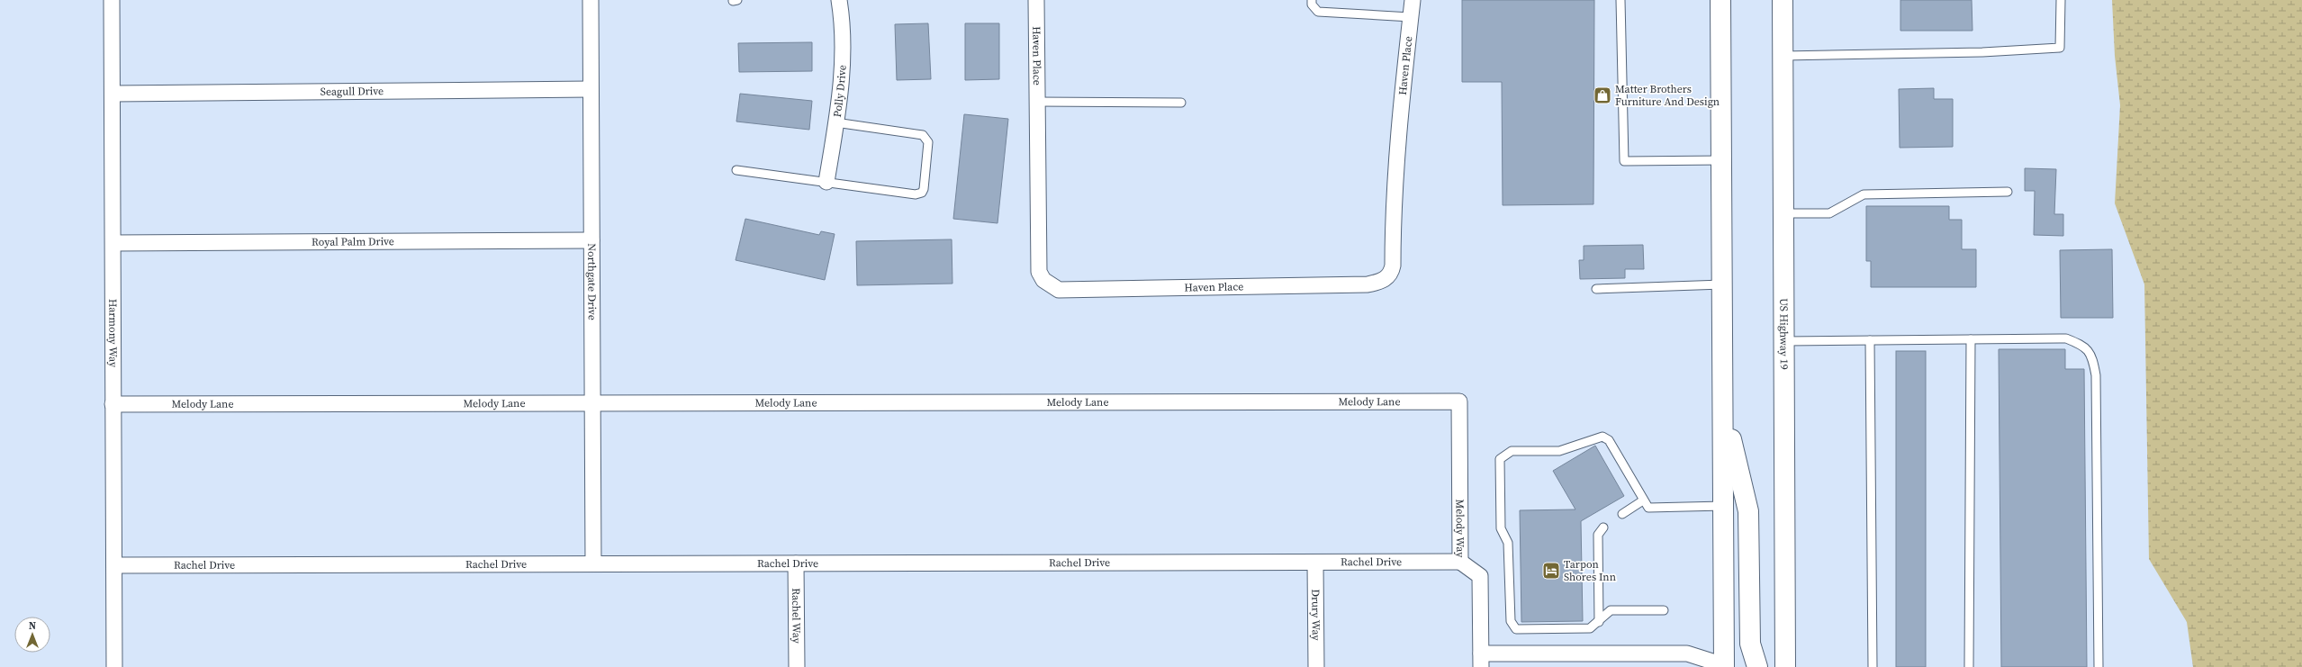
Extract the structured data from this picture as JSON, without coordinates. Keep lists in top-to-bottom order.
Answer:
{
  "streets": {
    "highway": ["US Highway 19"],
    "street": [
      "Haven Place",
      "Seagull Drive",
      "Polly Drive",
      "Royal Palm Drive",
      "Northgate Drive",
      "Harmony Way",
      "Melody Lane",
      "Melody Way",
      "Rachel Drive",
      "Drury Way",
      "Rachel Way"
    ]
  },
  "crossings": [
    ["Seagull Drive", "Northgate Drive"],
    ["Seagull Drive", "Harmony Way"],
    ["Royal Palm Drive", "Northgate Drive"],
    ["Royal Palm Drive", "Harmony Way"],
    ["Northgate Drive", "Melody Lane"],
    ["Northgate Drive", "Rachel Drive"],
    ["Harmony Way", "Melody Lane"],
    ["Harmony Way", "Rachel Drive"],
    ["Melody Lane", "Melody Way"],
    ["Melody Way", "Rachel Drive"],
    ["Rachel Drive", "Drury Way"],
    ["Rachel Drive", "Rachel Way"]
  ],
  "places": {
    "shop": ["Matter Brothers Furniture And Design"],
    "hotel": ["Tarpon Shores Inn"]
  },
  "north": "top"
}
